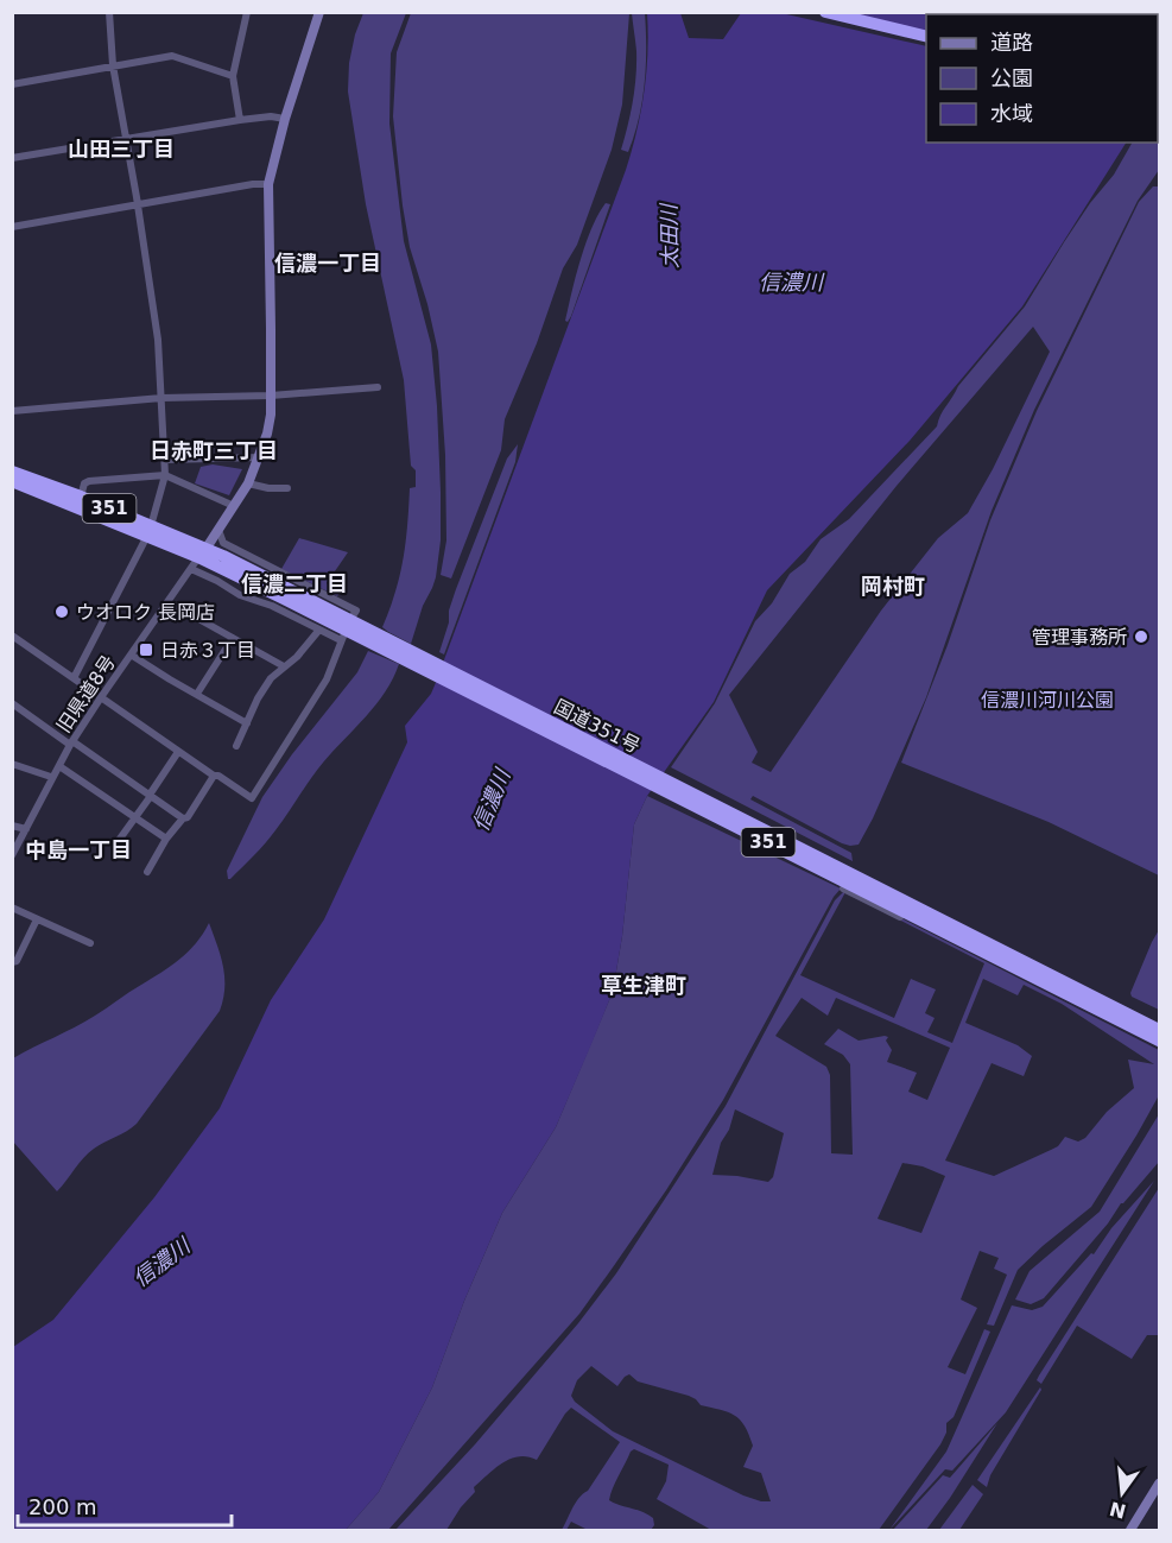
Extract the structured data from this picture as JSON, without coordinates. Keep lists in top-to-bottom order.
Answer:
{
  "streets": {
    "highway": ["351", "国道351号"],
    "street": ["旧県道8号"]
  },
  "crossings": [
    ["旧県道8号", "国道351号"]
  ],
  "districts": [
    "山田三丁目",
    "信濃一丁目",
    "日赤町三丁目",
    "信濃二丁目",
    "岡村町",
    "中島一丁目",
    "草生津町"
  ],
  "water": ["太田川", "信濃川"],
  "parks": ["信濃川河川公園"],
  "places": {
    "other": ["ウオロク 長岡店", "管理事務所"],
    "transit": ["日赤３丁目"]
  },
  "legend": ["道路", "公園", "水域"],
  "scale_bar": "200 m",
  "north": "bottom"
}
